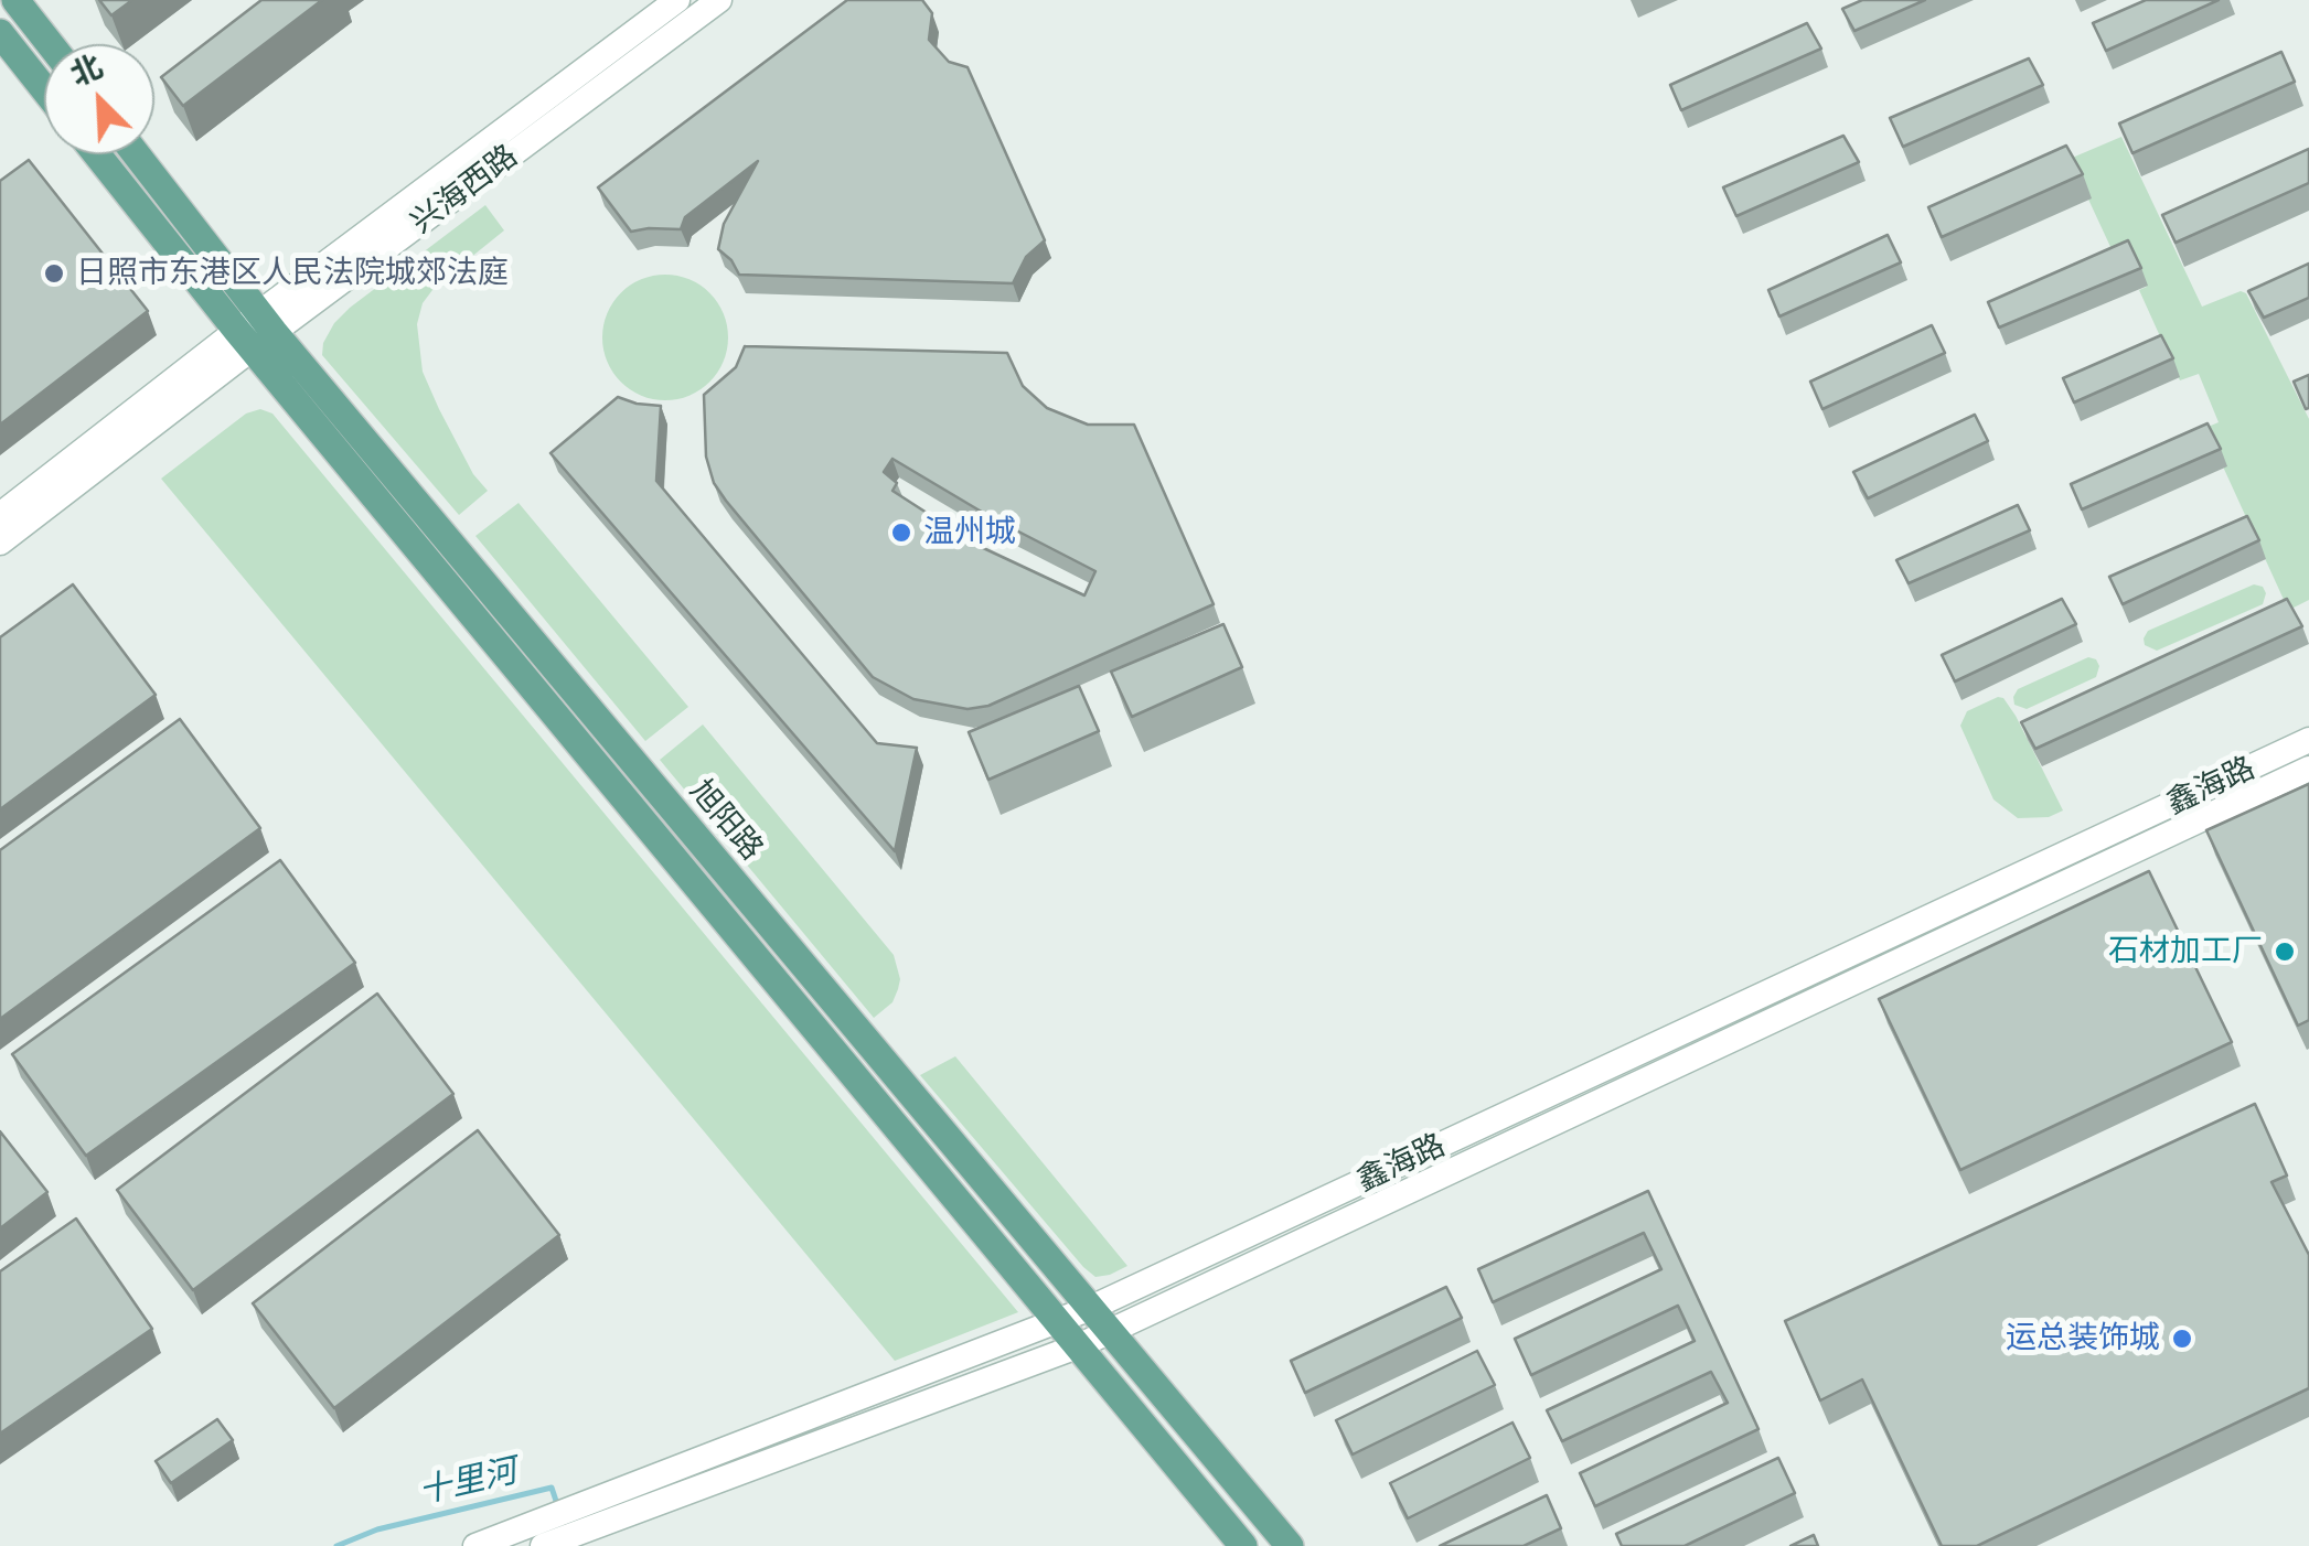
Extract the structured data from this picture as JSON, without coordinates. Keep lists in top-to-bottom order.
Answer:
{
  "streets": {
    "main road": ["旭阳路"],
    "street": ["兴海西路", "鑫海路"]
  },
  "crossings": [
    ["兴海西路", "旭阳路"],
    ["鑫海路", "旭阳路"]
  ],
  "water": ["十里河"],
  "places": [
    "日照市东港区人民法院城郊法庭",
    "温州城",
    "石材加工厂",
    "运总装饰城"
  ],
  "north": "top left"
}
